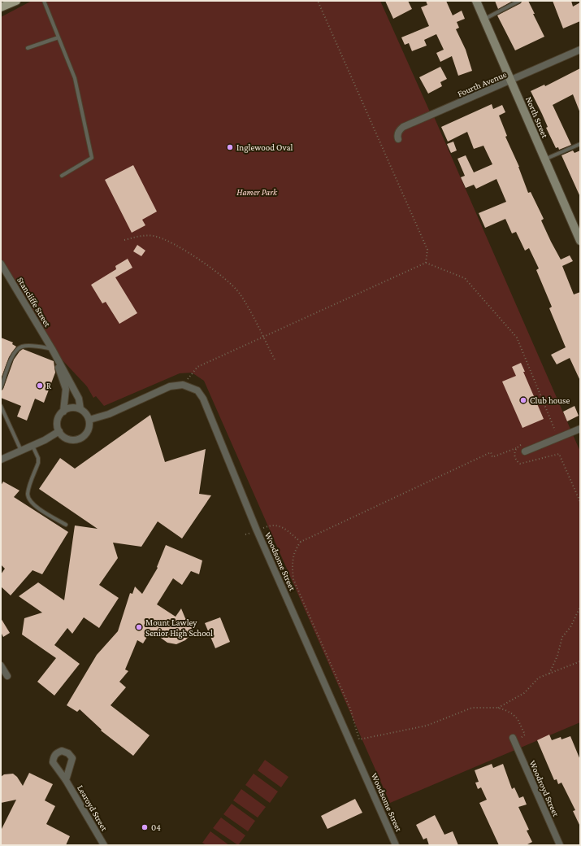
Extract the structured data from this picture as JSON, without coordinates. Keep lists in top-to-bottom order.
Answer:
{
  "streets": {
    "main road": ["North Street"],
    "street": [
      "Fourth Avenue",
      "Stancliffe Street",
      "Woodsome Street",
      "Woodroyd Street",
      "Learoyd Street"
    ]
  },
  "crossings": [
    ["Fourth Avenue", "North Street"]
  ],
  "parks": ["Hamer Park"],
  "places": [
    "Inglewood Oval",
    "R",
    "Club house",
    "Mount Lawley Senior High School",
    "04"
  ]
}
